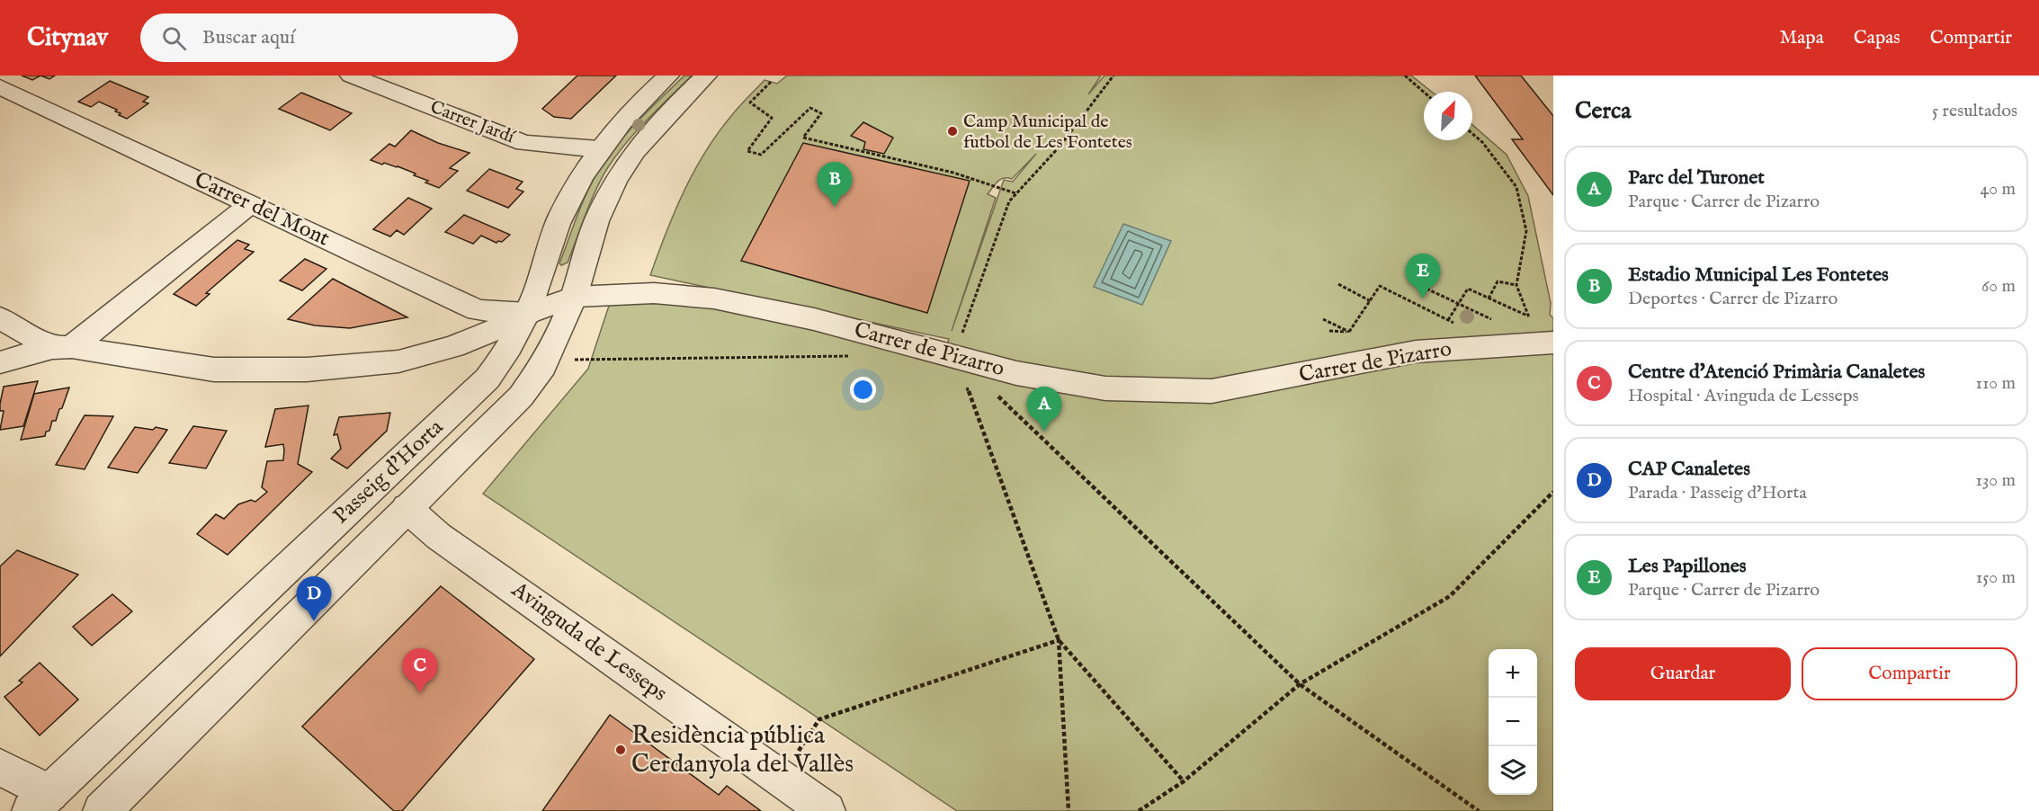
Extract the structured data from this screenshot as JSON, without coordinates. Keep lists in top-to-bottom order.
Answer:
{
  "streets": {
    "street": [
      "Carrer Jardí",
      "Carrer del Mont",
      "Carrer de Pizarro",
      "Passeig d'Horta",
      "Avinguda de Lesseps"
    ]
  },
  "crossings": [
    ["Carrer Jardí", "Passeig d'Horta"],
    ["Carrer del Mont", "Carrer de Pizarro"],
    ["Carrer del Mont", "Passeig d'Horta"],
    ["Carrer de Pizarro", "Passeig d'Horta"],
    ["Passeig d'Horta", "Avinguda de Lesseps"]
  ],
  "places": ["Camp Municipal de futbol de Les Fontetes", "Residència pública Cerdanyola del Vallès"],
  "north": "top right",
  "page": {
    "header": "Citynav",
    "search": "Buscar aquí",
    "nav": ["Mapa", "Capas", "Compartir"],
    "heading": ["Cerca", "5 resultados"],
    "list": [
      {
        "mark": "A",
        "name": "Parc del Turonet",
        "note": "Parque · Carrer de Pizarro",
        "value": "40 m"
      },
      {
        "mark": "B",
        "name": "Estadio Municipal Les Fontetes",
        "note": "Deportes · Carrer de Pizarro",
        "value": "60 m"
      },
      {
        "mark": "C",
        "name": "Centre d'Atenció Primària Canaletes",
        "note": "Hospital · Avinguda de Lesseps",
        "value": "110 m"
      },
      {
        "mark": "D",
        "name": "CAP Canaletes",
        "note": "Parada · Passeig d'Horta",
        "value": "130 m"
      },
      {
        "mark": "E",
        "name": "Les Papillones",
        "note": "Parque · Carrer de Pizarro",
        "value": "150 m"
      }
    ],
    "pins": [
      "B",
      "E",
      "A",
      "D",
      "C"
    ],
    "buttons": ["Guardar", "Compartir"],
    "map_buttons": ["+", "−"]
  }
}
